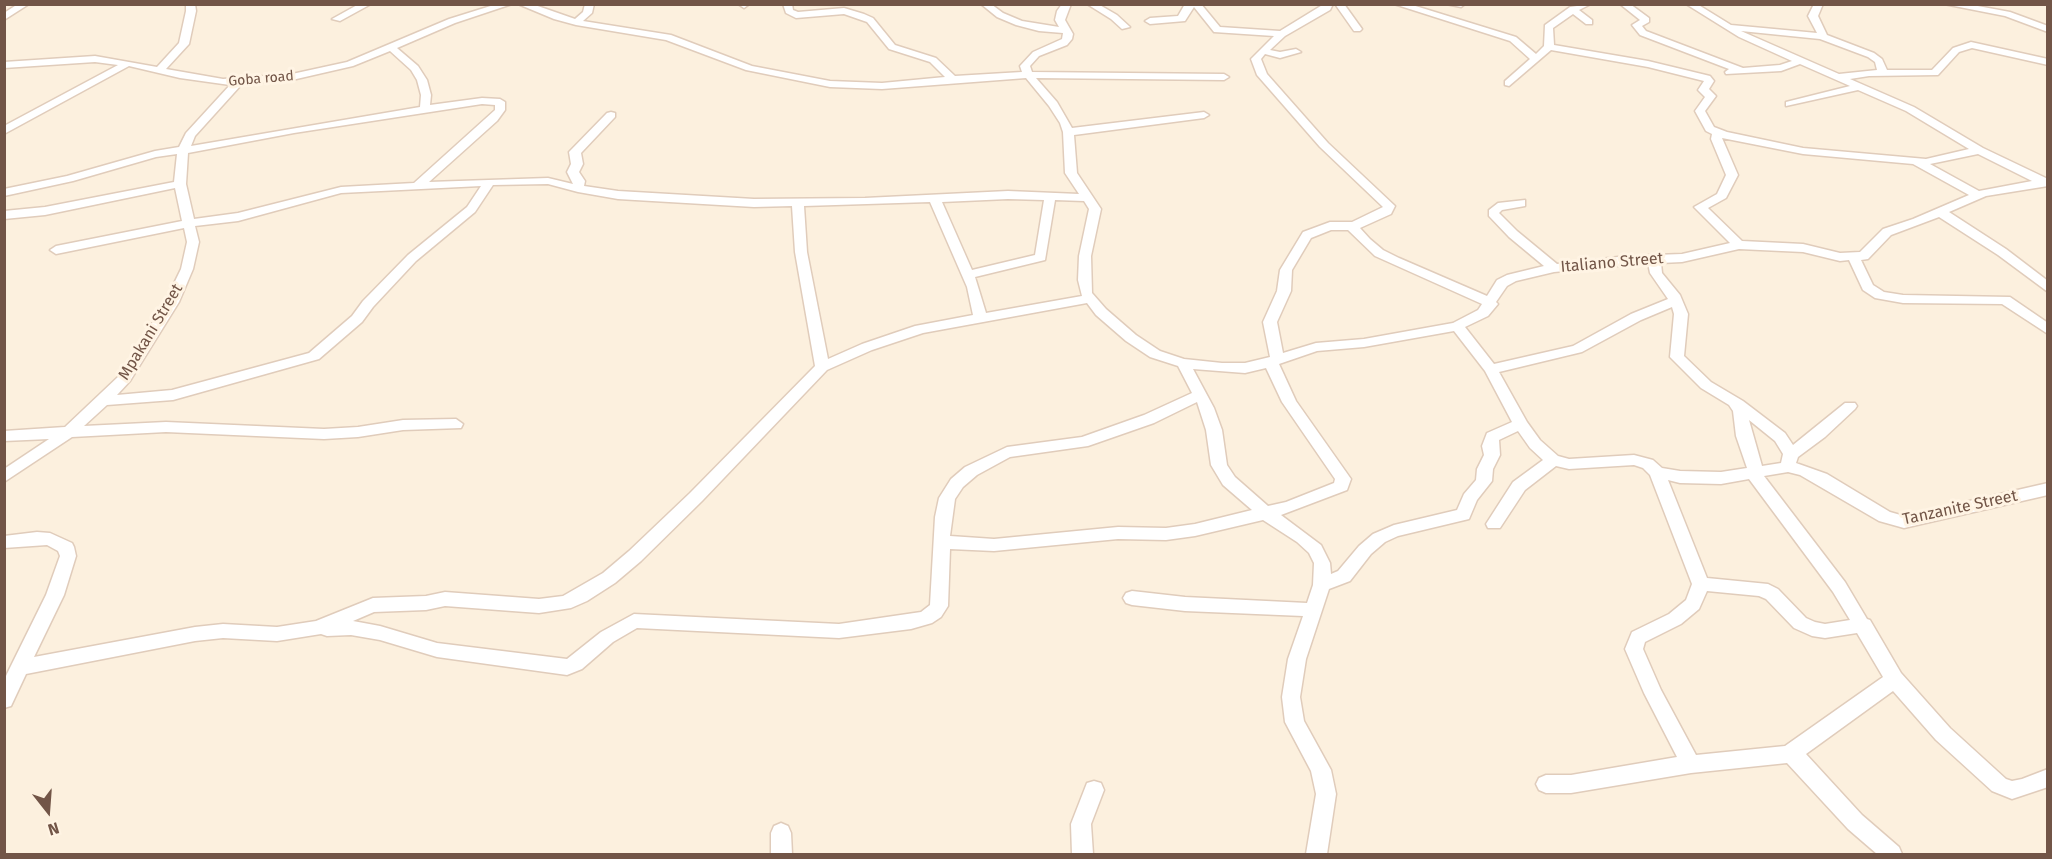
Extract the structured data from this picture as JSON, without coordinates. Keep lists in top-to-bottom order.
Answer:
{
  "streets": {
    "street": [
      "Goba road",
      "Italiano Street",
      "Mpakani Street",
      "Tanzanite Street"
    ]
  },
  "crossings": [
    ["Goba road", "Mpakani Street"]
  ],
  "north": "bottom"
}
